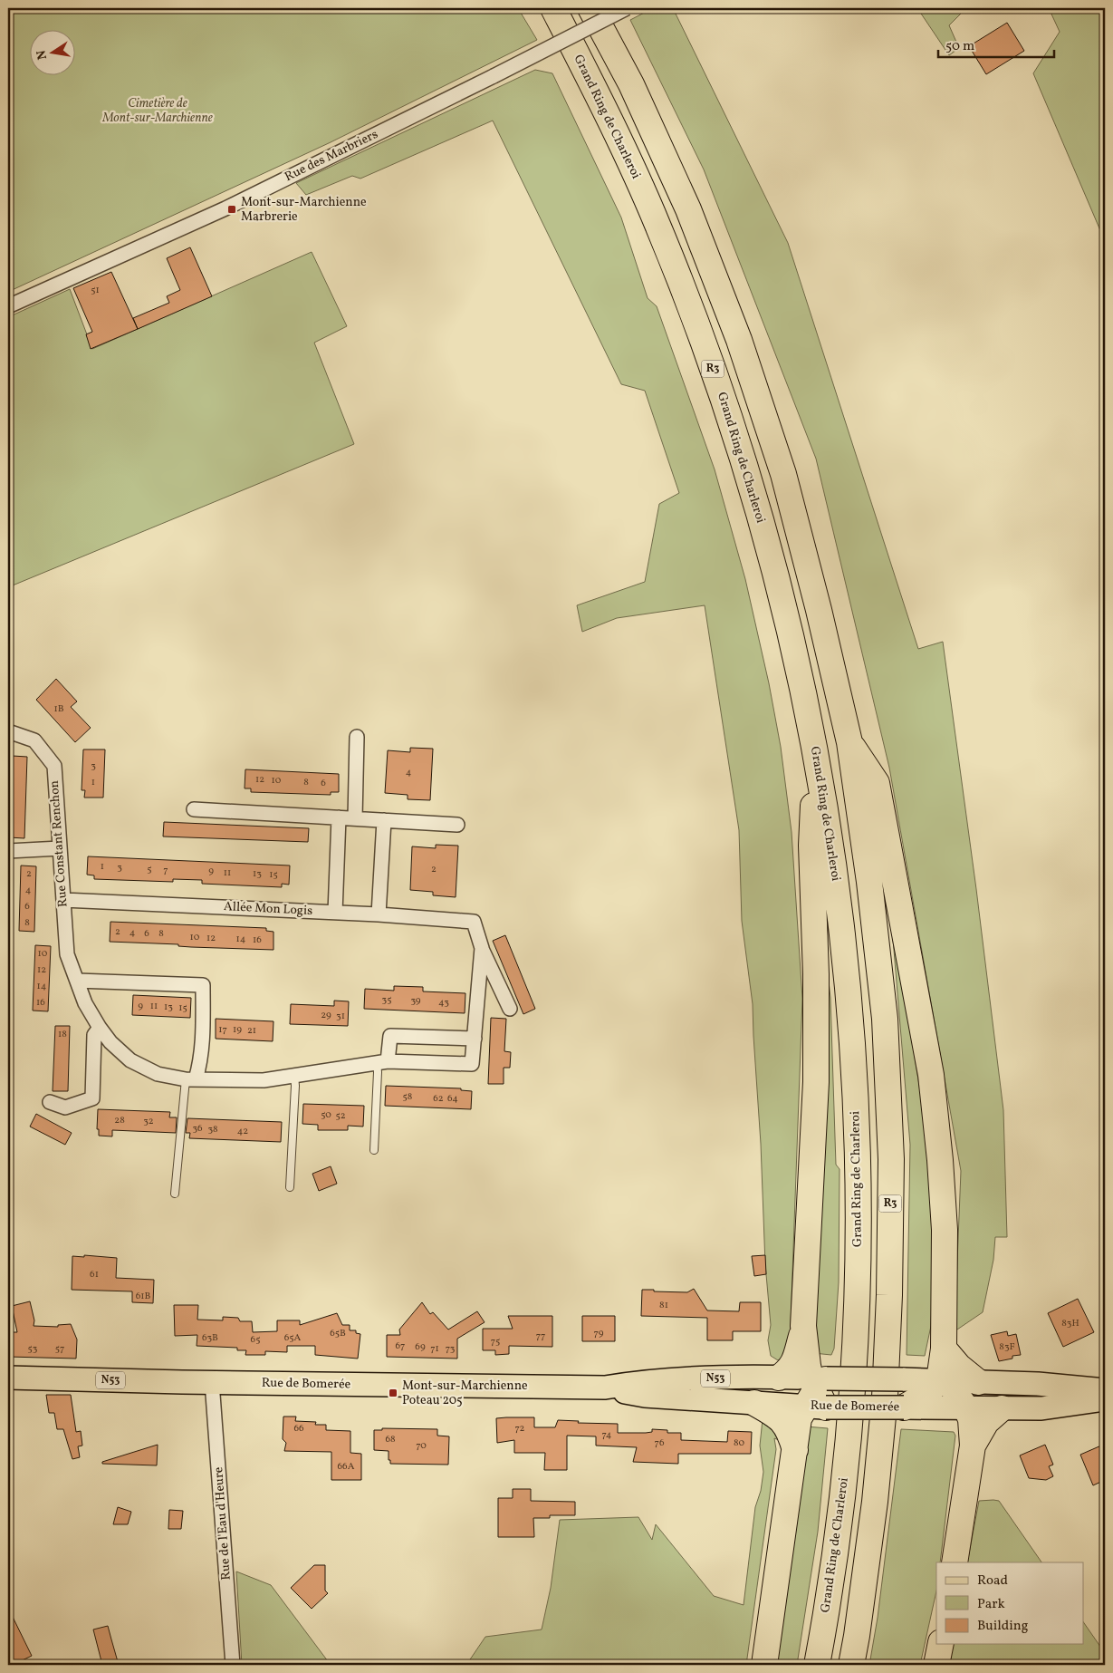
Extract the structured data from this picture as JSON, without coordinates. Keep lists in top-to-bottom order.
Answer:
{
  "streets": {
    "highway": ["Grand Ring de Charleroi", "R3"],
    "main road": ["N53", "Rue de Bomerée"],
    "street": [
      "Rue des Marbriers",
      "Rue Constant Renchon",
      "Allée Mon Logis",
      "Rue de l'Eau d'Heure"
    ]
  },
  "crossings": [
    ["Rue Constant Renchon", "Allée Mon Logis"],
    ["Rue de Bomerée", "Rue de l'Eau d'Heure"]
  ],
  "parks": ["Cimetière de Mont-sur-Marchienne"],
  "places": {
    "transit": ["Mont-sur-Marchienne Marbrerie", "Mont-sur-Marchienne Poteau 205"]
  },
  "house_numbers": [
    "51",
    "1B",
    "3",
    "4",
    "12",
    "10",
    "1",
    "8",
    "6",
    "1",
    "3",
    "5",
    "2",
    "7",
    "9",
    "11",
    "2",
    "13",
    "15",
    "4",
    "6",
    "8",
    "2",
    "4",
    "6",
    "8",
    "10",
    "12",
    "14",
    "16",
    "10",
    "12",
    "14",
    "35",
    "39",
    "16",
    "43",
    "9",
    "11",
    "13",
    "15",
    "29",
    "31",
    "17",
    "19",
    "21",
    "18",
    "58",
    "62",
    "64",
    "50",
    "52",
    "28",
    "32",
    "36",
    "38",
    "42",
    "61",
    "61B",
    "81",
    "83H",
    "65B",
    "79",
    "77",
    "63B",
    "65A",
    "65",
    "75",
    "67",
    "69",
    "83F",
    "53",
    "57",
    "71",
    "73",
    "66",
    "72",
    "74",
    "68",
    "76",
    "80",
    "70",
    "66A"
  ],
  "legend": ["Road", "Park", "Building"],
  "scale_bar": "50 m",
  "north": "left"
}
